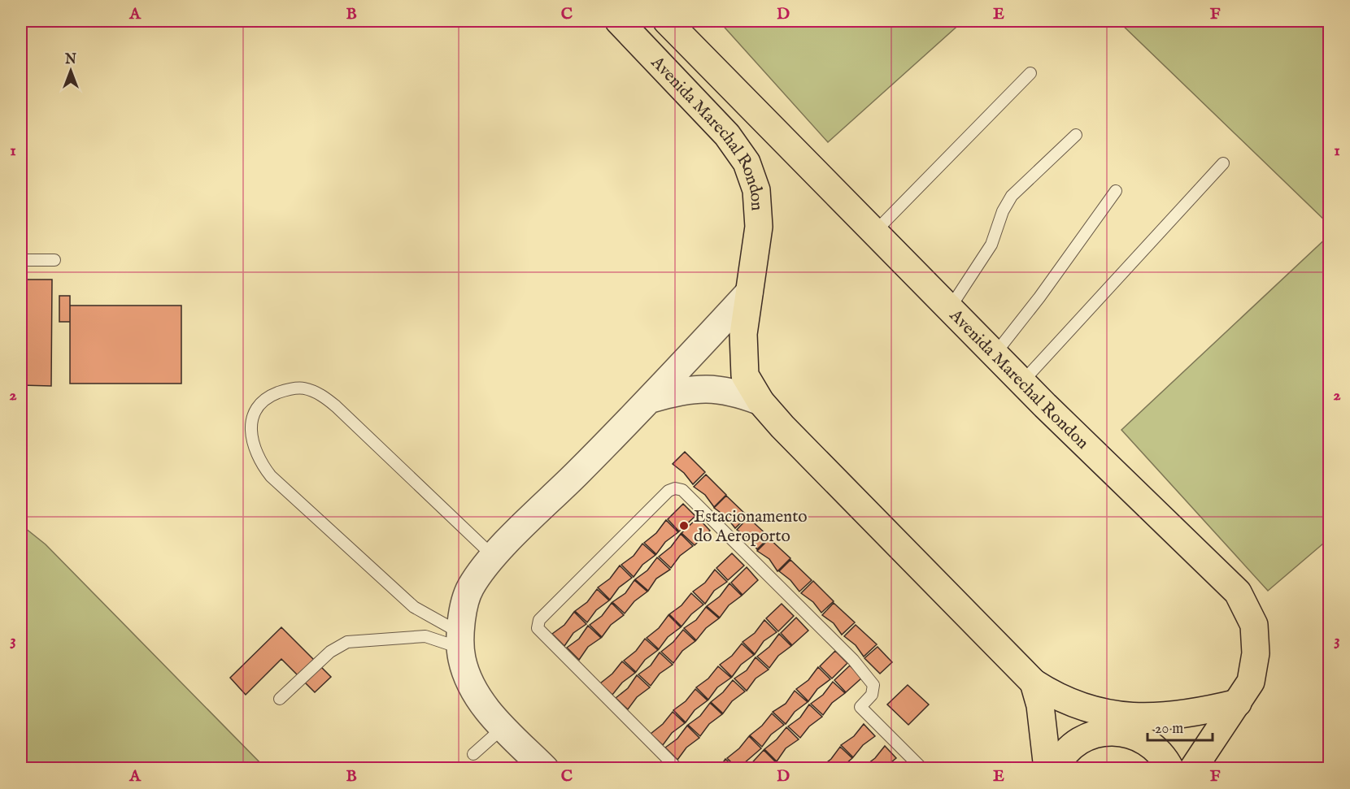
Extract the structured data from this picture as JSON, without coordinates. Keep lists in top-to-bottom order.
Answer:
{
  "streets": {
    "main road": ["Avenida Marechal Rondon"]
  },
  "places": ["Estacionamento do Aeroporto"],
  "scale_bar": "20 m",
  "north": "top",
  "grid": {
    "columns": [
      "A",
      "B",
      "C",
      "D",
      "E",
      "F"
    ],
    "rows": ["1", "2", "3"]
  }
}
